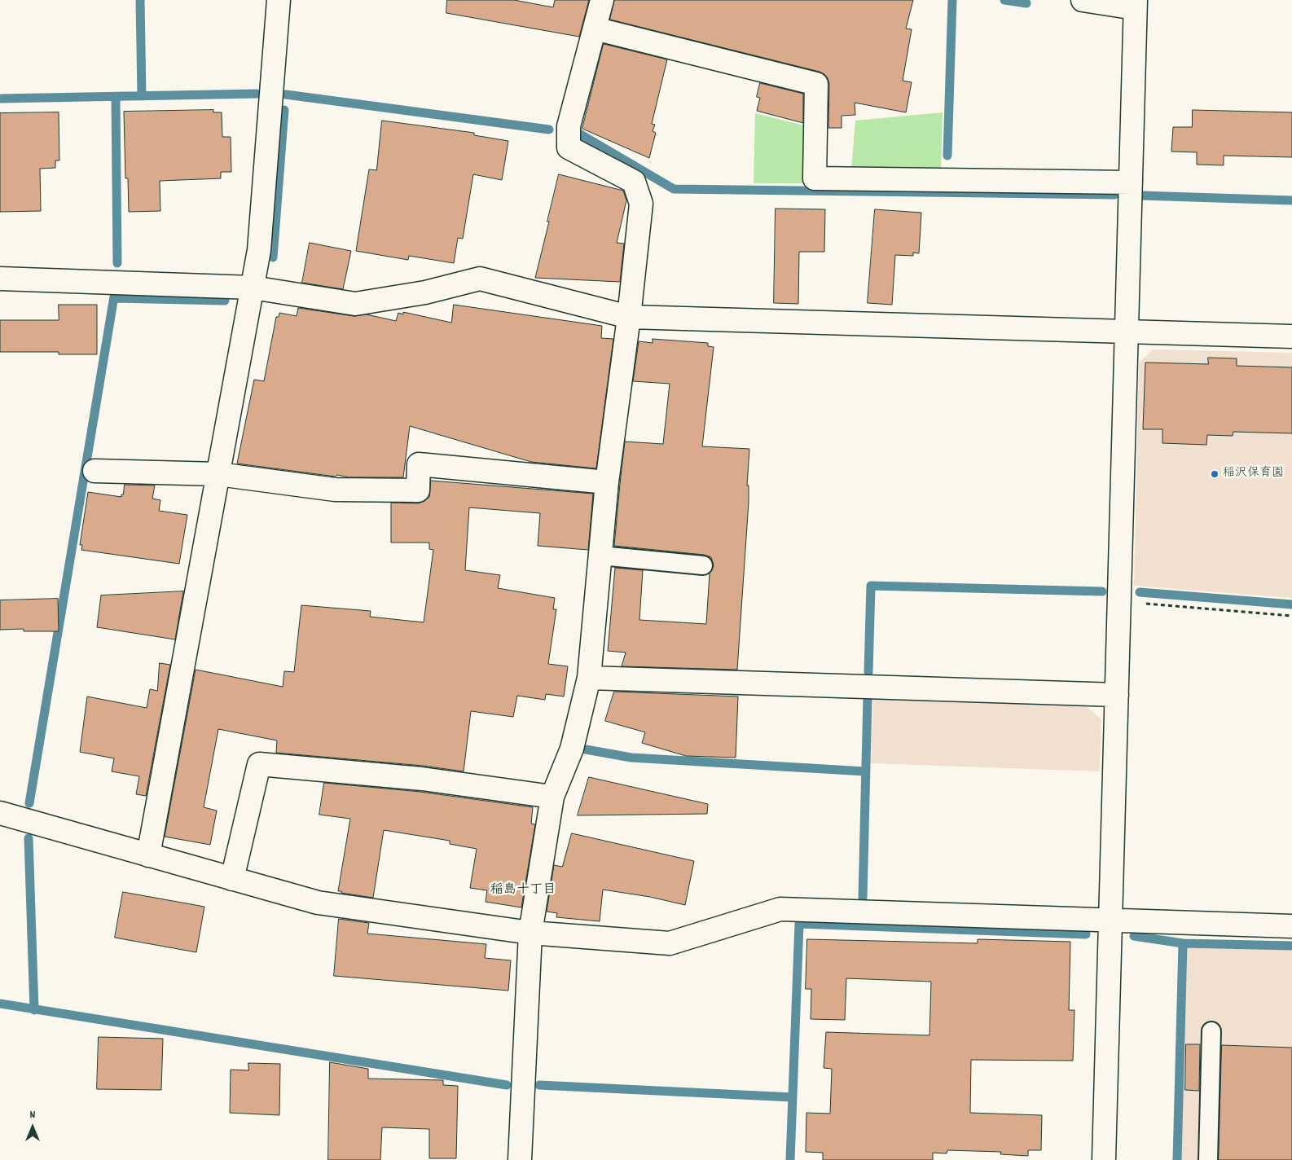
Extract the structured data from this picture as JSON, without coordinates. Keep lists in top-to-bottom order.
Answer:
{
  "districts": ["稲島十丁目"],
  "places": ["稲沢保育園"],
  "north": "top"
}
